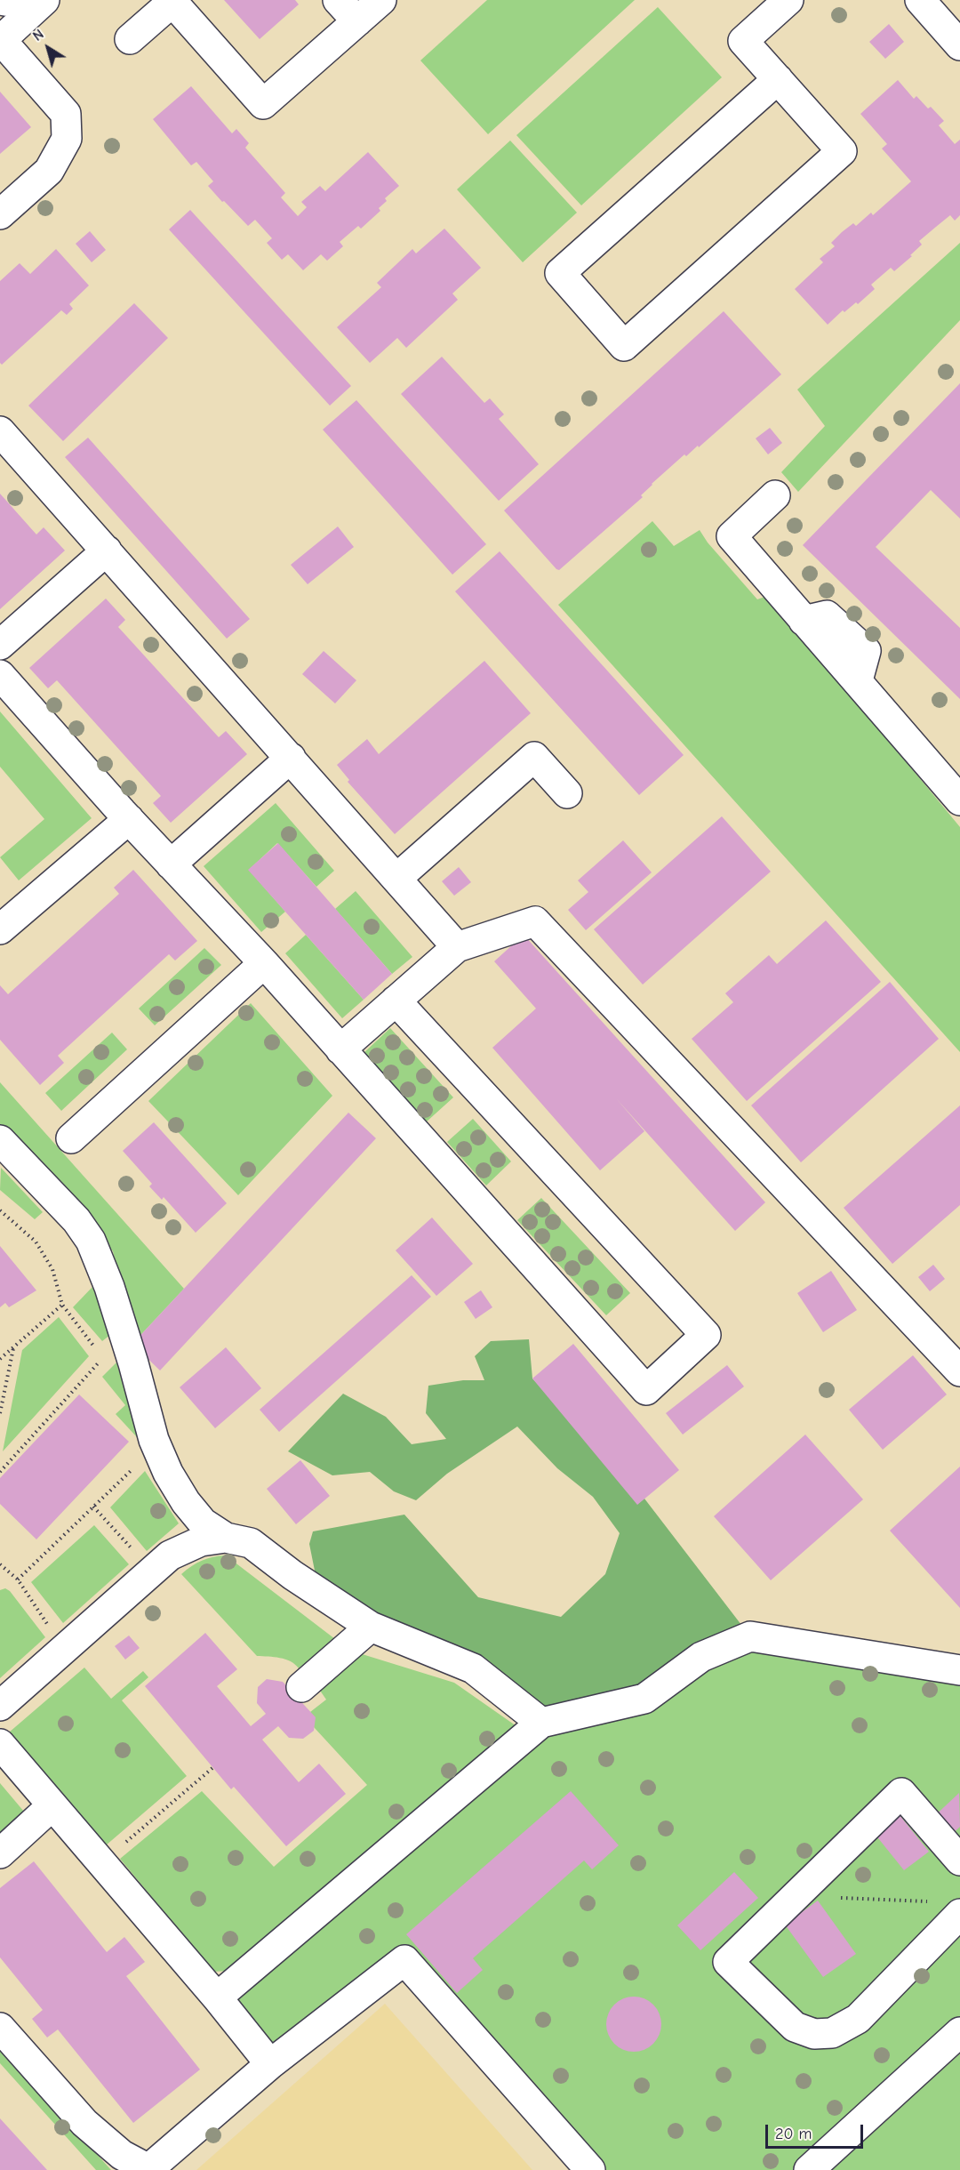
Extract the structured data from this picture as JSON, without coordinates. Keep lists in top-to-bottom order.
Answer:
{
  "scale_bar": "20 m",
  "north": "top left"
}
